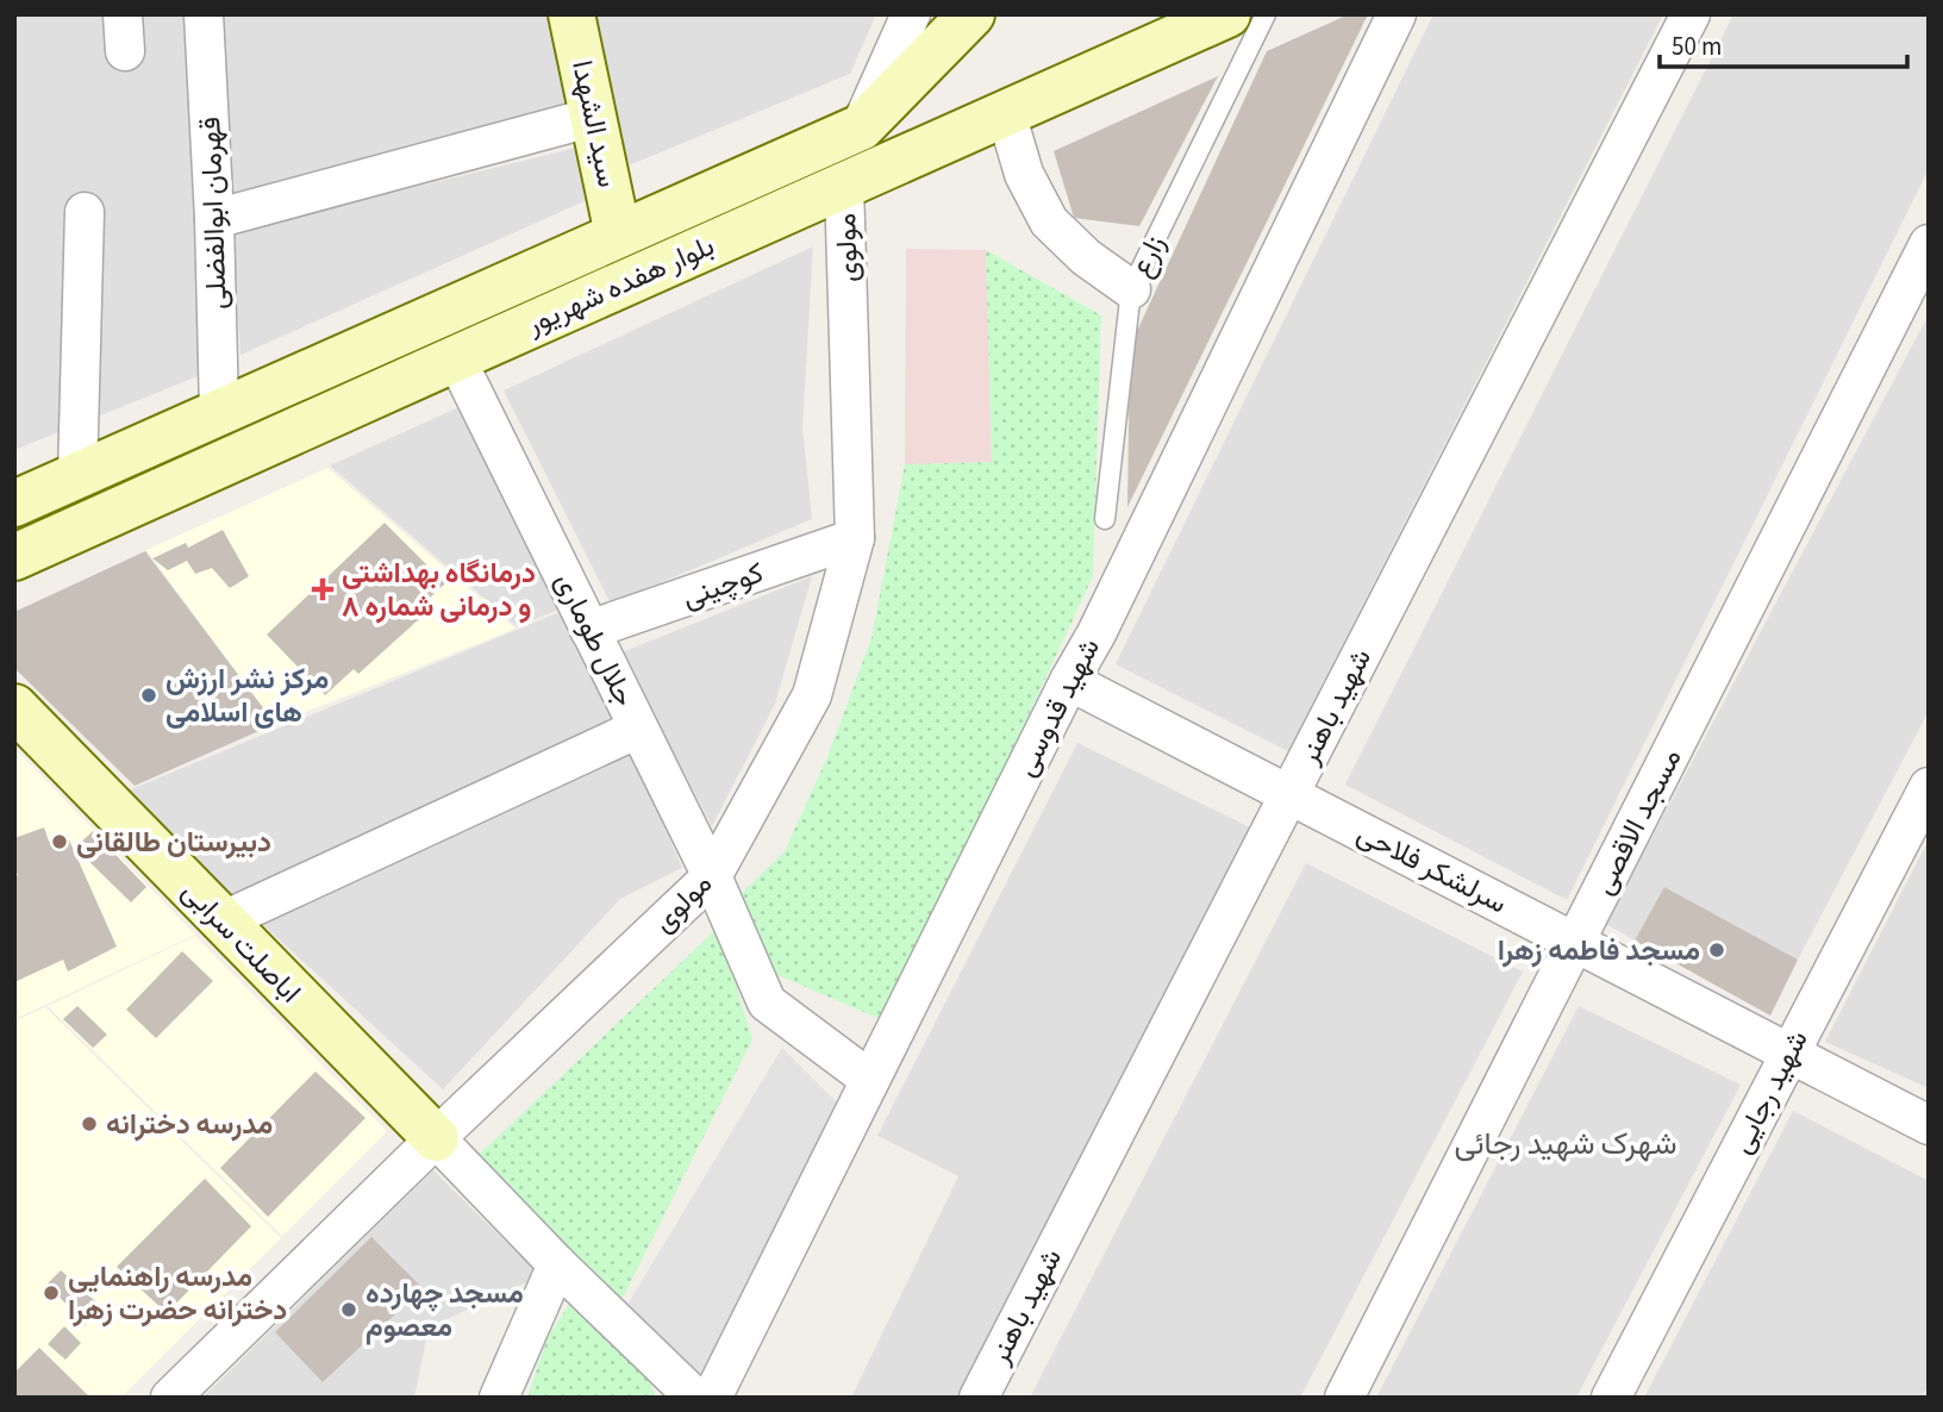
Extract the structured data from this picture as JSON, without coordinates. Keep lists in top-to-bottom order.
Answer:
{
  "streets": {
    "main road": ["سید الشهدا", "بلوار هفده شهریور", "اباصلت سرابی"],
    "street": [
      "قهرمان ابوالفضلی",
      "مولوی",
      "کوچینی",
      "جلال طوماری",
      "شهید باهنر",
      "شهید قدوسی",
      "مسجد الاقصی",
      "سرلشکر فلاحی",
      "شهید رجایی"
    ],
    "lane": ["زارع"]
  },
  "crossings": [
    ["سید الشهدا", "بلوار هفده شهریور"],
    ["قهرمان ابوالفضلی", "بلوار هفده شهریور"],
    ["مولوی", "بلوار هفده شهریور"],
    ["مولوی", "کوچینی"],
    ["مولوی", "جلال طوماری"],
    ["مولوی", "اباصلت سرابی"],
    ["بلوار هفده شهریور", "جلال طوماری"],
    ["کوچینی", "جلال طوماری"],
    ["جلال طوماری", "شهید قدوسی"],
    ["شهید باهنر", "سرلشکر فلاحی"],
    ["شهید قدوسی", "سرلشکر فلاحی"],
    ["مسجد الاقصی", "سرلشکر فلاحی"],
    ["سرلشکر فلاحی", "شهید رجایی"]
  ],
  "districts": ["شهرک شهید رجائی"],
  "places": {
    "health": ["درمانگاه بهداشتی و درمانی شماره ۸"],
    "other": [
      "مرکز نشر ارزش های اسلامی",
      "دبیرستان طالقانی",
      "مسجد فاطمه زهرا",
      "مدرسه دخترانه",
      "مدرسه راهنمایی دخترانه حضرت زهرا",
      "مسجد چهارده معصوم"
    ]
  },
  "scale_bar": "50 m"
}
